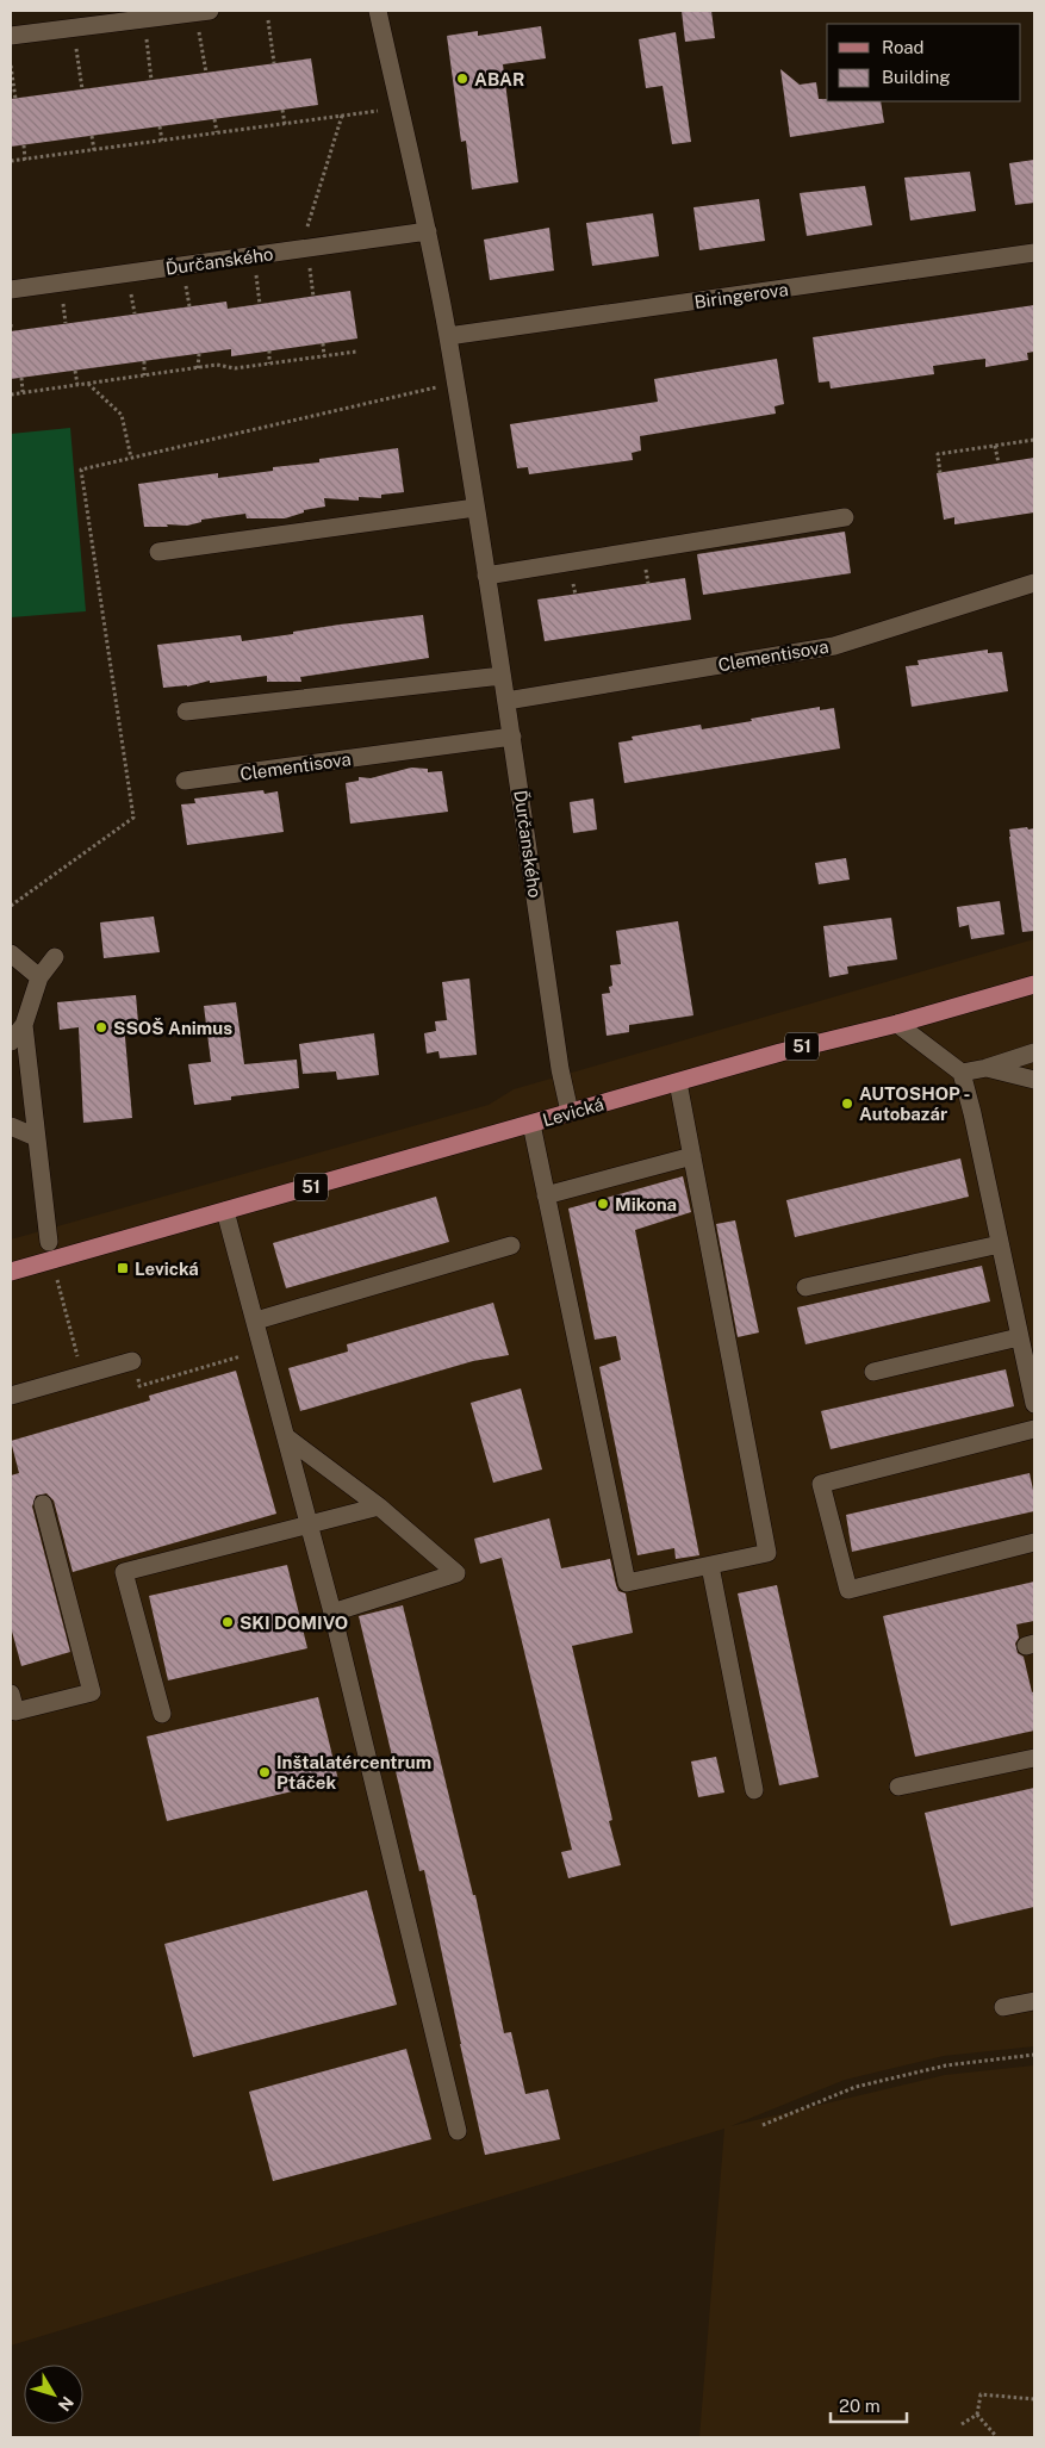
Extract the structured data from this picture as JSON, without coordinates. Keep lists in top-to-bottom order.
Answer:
{
  "streets": {
    "main road": ["51", "Levická"],
    "street": ["Ďurčanského", "Biringerova", "Clementisova"]
  },
  "crossings": [
    ["Ďurčanského", "Biringerova"],
    ["Ďurčanského", "Clementisova"],
    ["Ďurčanského", "Levická"]
  ],
  "places": {
    "other": [
      "ABAR",
      "SSOŠ Animus",
      "AUTOSHOP - Autobazár",
      "Mikona",
      "SKI DOMIVO",
      "Inštalatércentrum Ptáček"
    ],
    "transit": ["Levická"]
  },
  "legend": ["Road", "Building"],
  "scale_bar": "20 m",
  "north": "bottom right"
}
